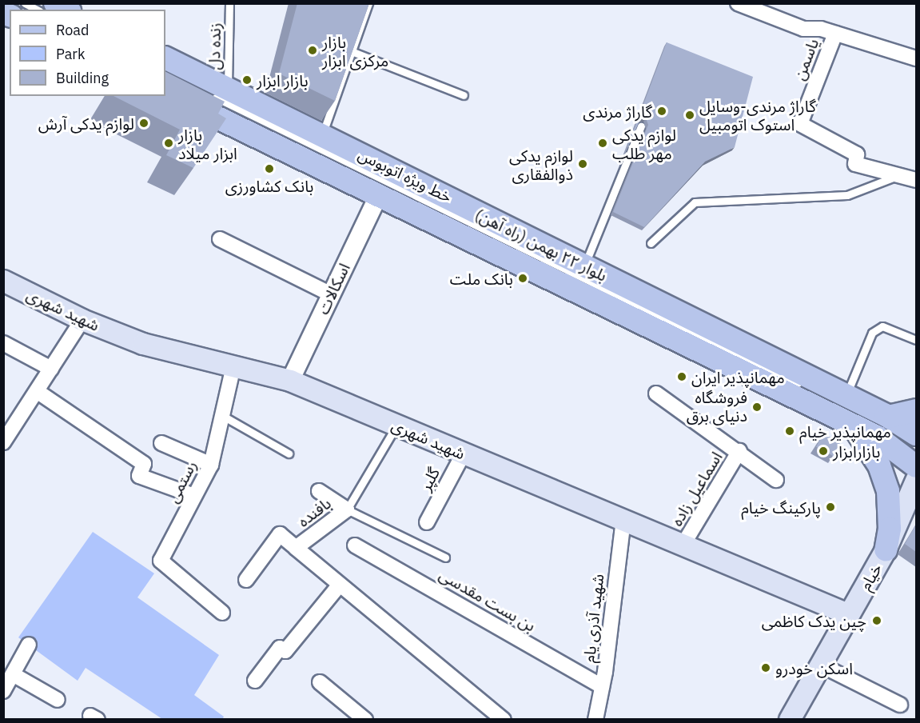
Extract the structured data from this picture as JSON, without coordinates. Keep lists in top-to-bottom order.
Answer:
{
  "streets": {
    "main road": ["بلوار ۲۲ بهمن (راه آهن)", "شهید شهری", "خیام"],
    "street": [
      "یاسمن",
      "اسکالات",
      "گلپر",
      "رستمی",
      "اسماعیل زاده",
      "بافنده",
      "بن بست مقدسی",
      "شهید آذری یام"
    ],
    "lane": ["زنده دل", "خط ویژه اتوبوس"]
  },
  "crossings": [
    ["زنده دل", "خط ویژه اتوبوس"],
    ["زنده دل", "بلوار ۲۲ بهمن (راه آهن)"],
    ["خط ویژه اتوبوس", "بلوار ۲۲ بهمن (راه آهن)"],
    ["بلوار ۲۲ بهمن (راه آهن)", "اسکالات"],
    ["اسکالات", "شهید شهری"],
    ["شهید شهری", "گلپر"],
    ["شهید شهری", "رستمی"],
    ["شهید شهری", "اسماعیل زاده"],
    ["شهید شهری", "بافنده"],
    ["شهید شهری", "خیام"],
    ["شهید شهری", "شهید آذری یام"],
    ["بن بست مقدسی", "شهید آذری یام"]
  ],
  "places": [
    "بازار مرکزی ابزار",
    "بازار ابزار",
    "گاراژ مرندی",
    "گاراژ مرندی-وسایل استوک اتومبیل",
    "لوازم یدکی آرش",
    "بازار ابزار میلاد",
    "لوازم یدکی مهر طلب",
    "لوازم یدکی ذوالفقاری",
    "بانک کشاورزی",
    "بانک ملت",
    "مهمانپذیر ایران",
    "فروشگاه دنیای برق",
    "مهمانپذیر خیام",
    "بازارابزار",
    "پارکینگ خیام",
    "چین یدک کاظمی",
    "اسکن خودرو"
  ],
  "legend": ["Road", "Park", "Building"]
}
